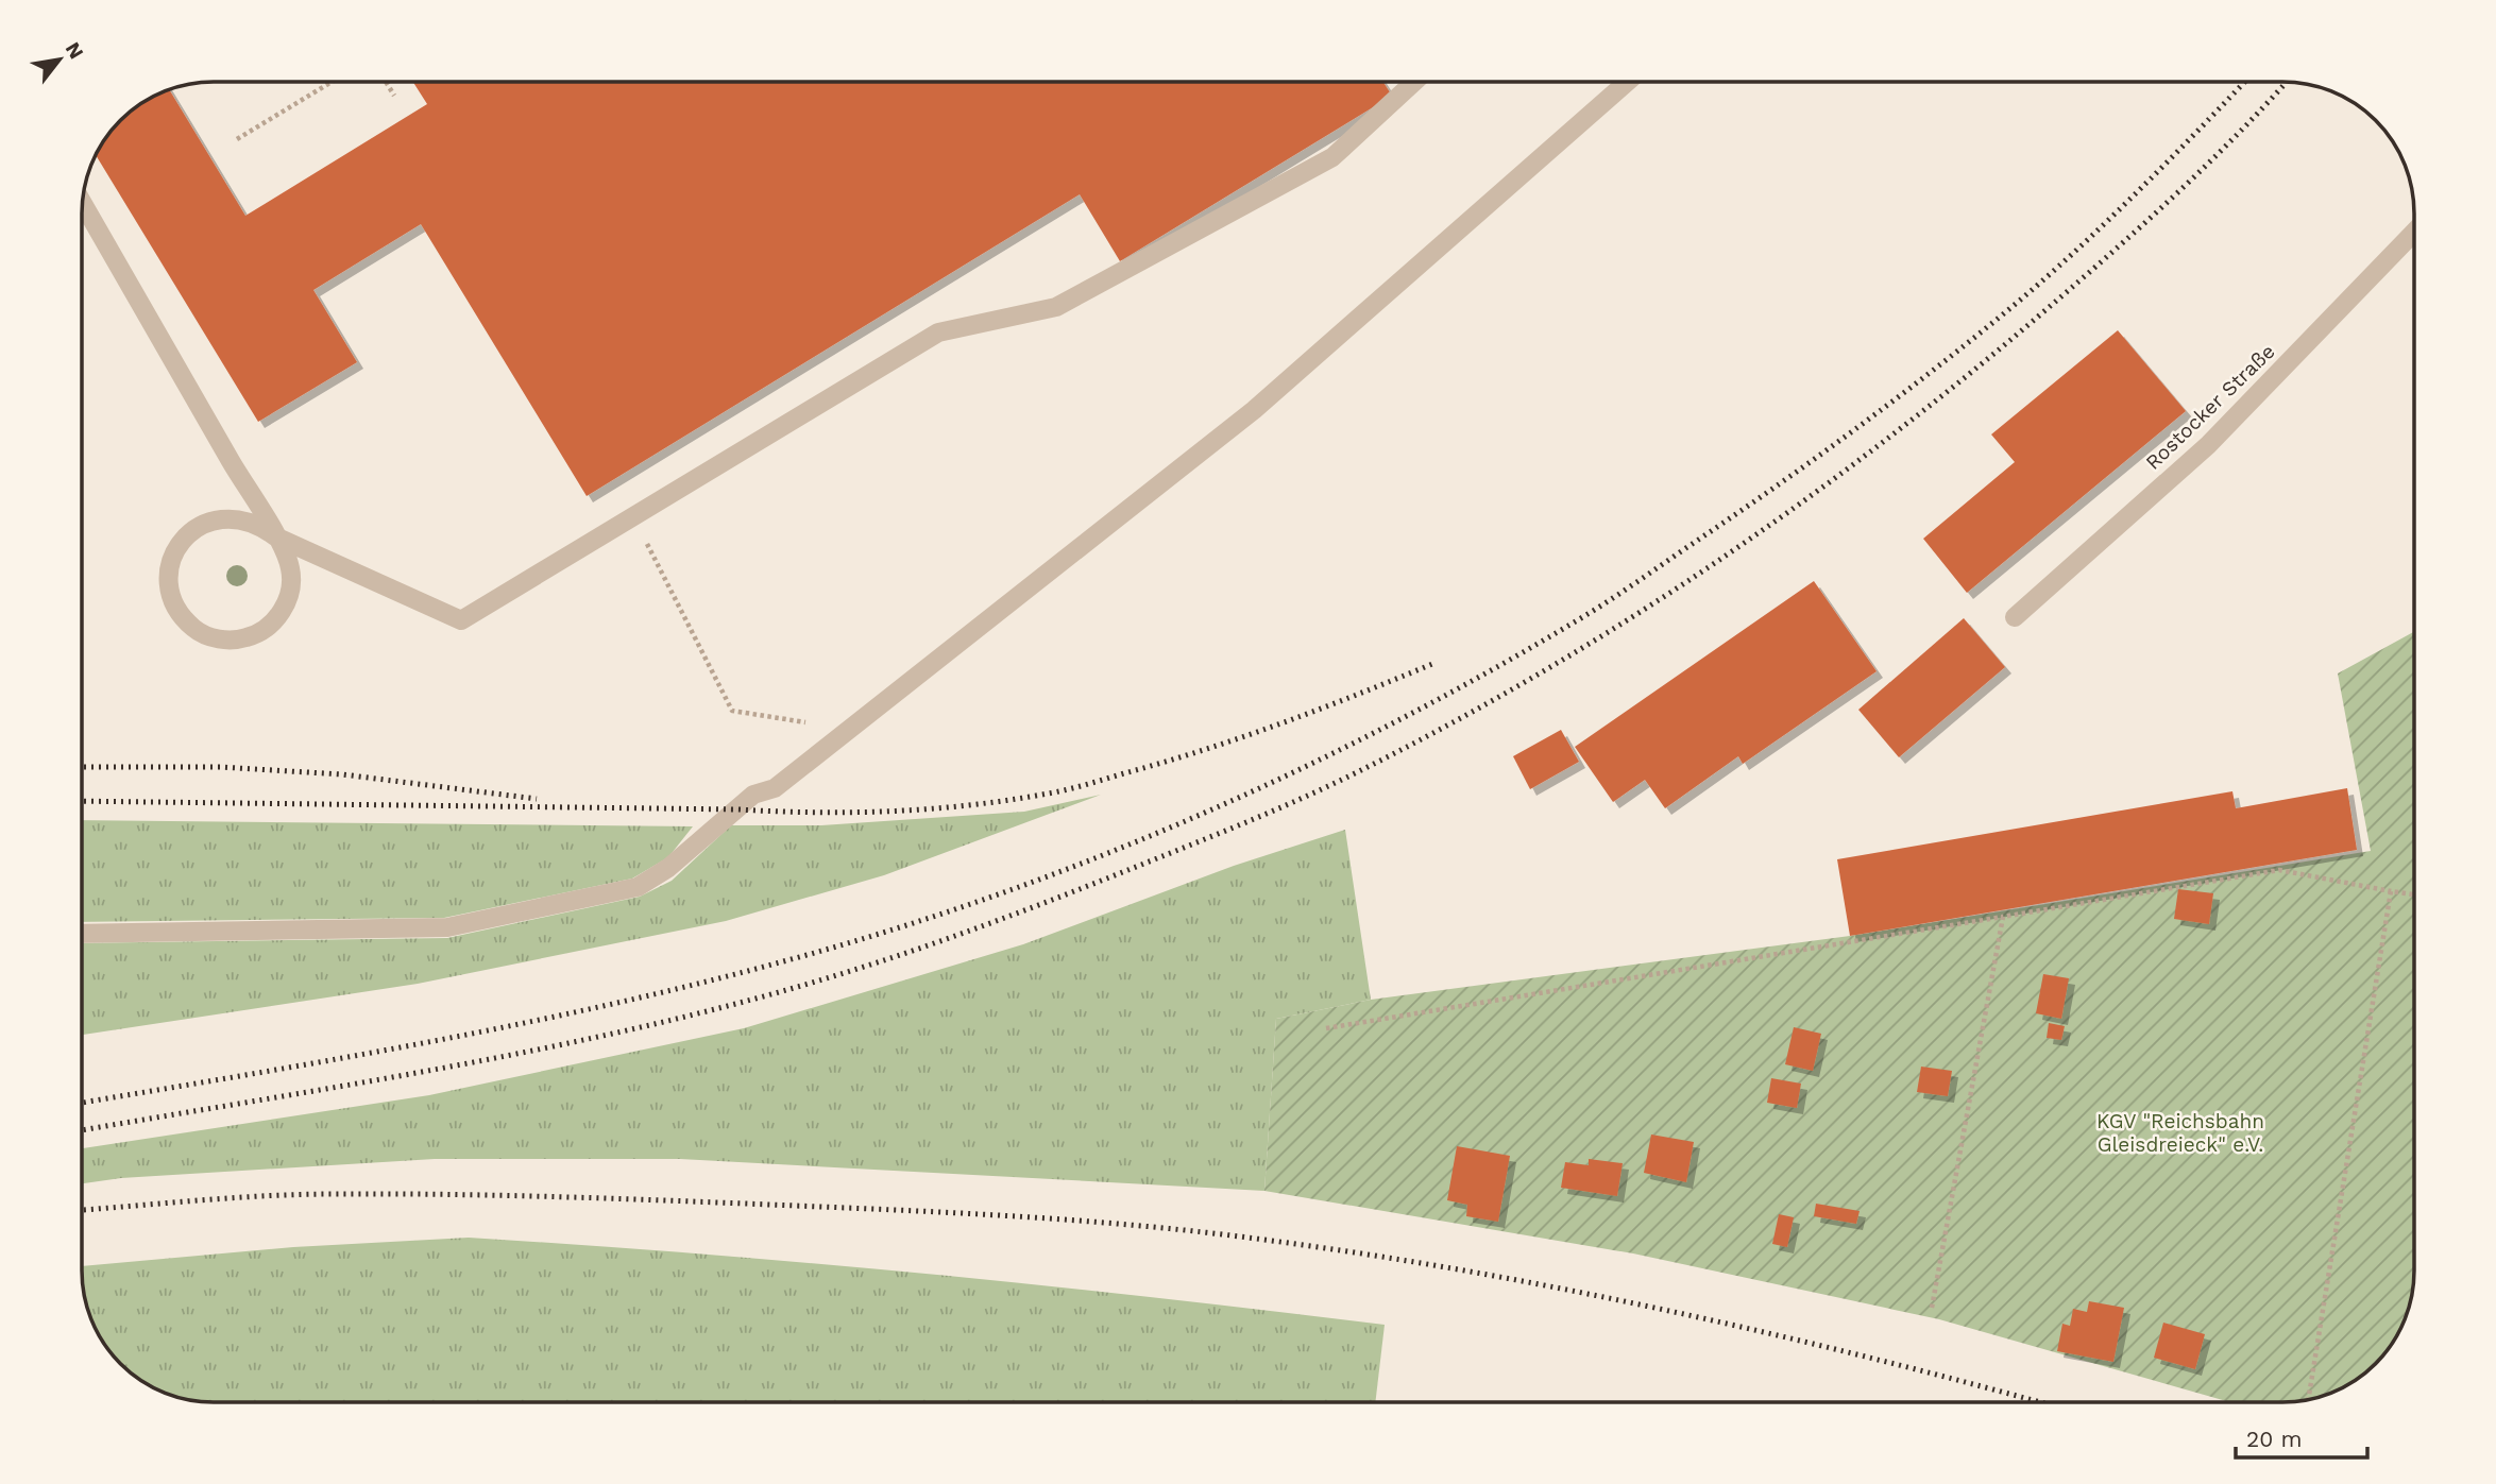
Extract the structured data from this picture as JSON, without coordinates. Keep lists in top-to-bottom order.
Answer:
{
  "streets": {
    "street": ["Rostocker Straße"]
  },
  "parks": ["KGV \"Reichsbahn Gleisdreieck\" e.V."],
  "scale_bar": "20 m",
  "north": "top right"
}
